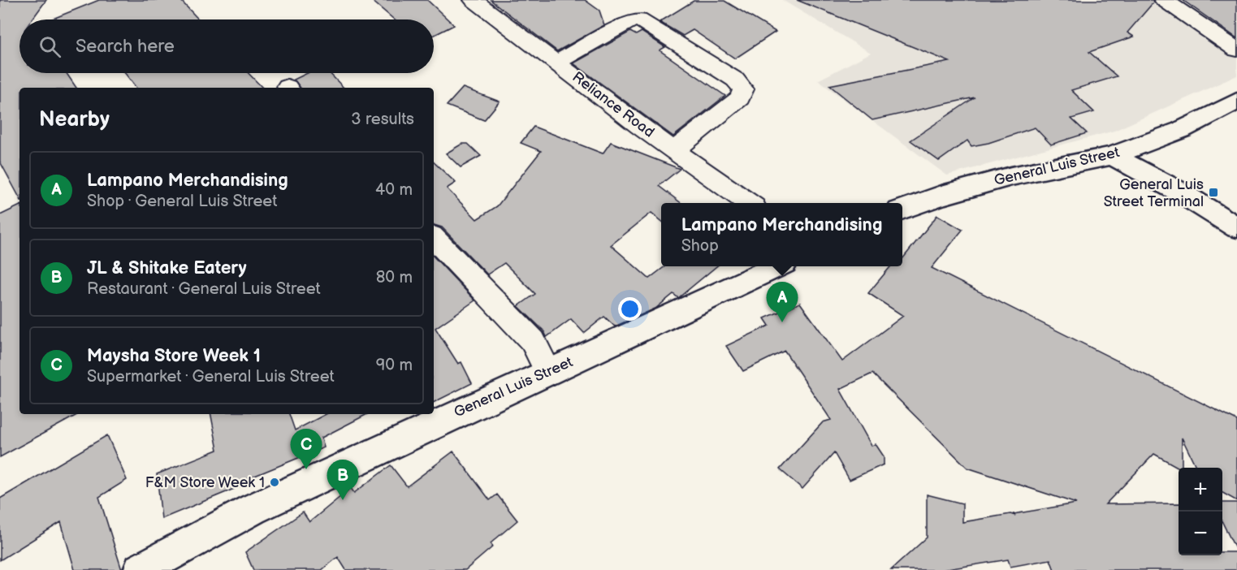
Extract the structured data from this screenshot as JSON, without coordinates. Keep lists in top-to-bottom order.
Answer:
{
  "streets": {
    "main road": ["General Luis Street"],
    "street": ["Reliance Road"]
  },
  "places": {
    "transit": ["General Luis Street Terminal"],
    "other": ["F&M Store Week 1"]
  },
  "page": {
    "search": "Search here",
    "heading": ["Nearby", "3 results"],
    "list": [
      {
        "mark": "A",
        "name": "Lampano Merchandising",
        "note": "Shop · General Luis Street",
        "value": "40 m"
      },
      {
        "mark": "B",
        "name": "JL & Shitake Eatery",
        "note": "Restaurant · General Luis Street",
        "value": "80 m"
      },
      {
        "mark": "C",
        "name": "Maysha Store Week 1",
        "note": "Supermarket · General Luis Street",
        "value": "90 m"
      }
    ],
    "popup": ["Lampano Merchandising", "Shop"],
    "pins": ["A", "C", "B"],
    "map_buttons": ["+", "−"]
  }
}
